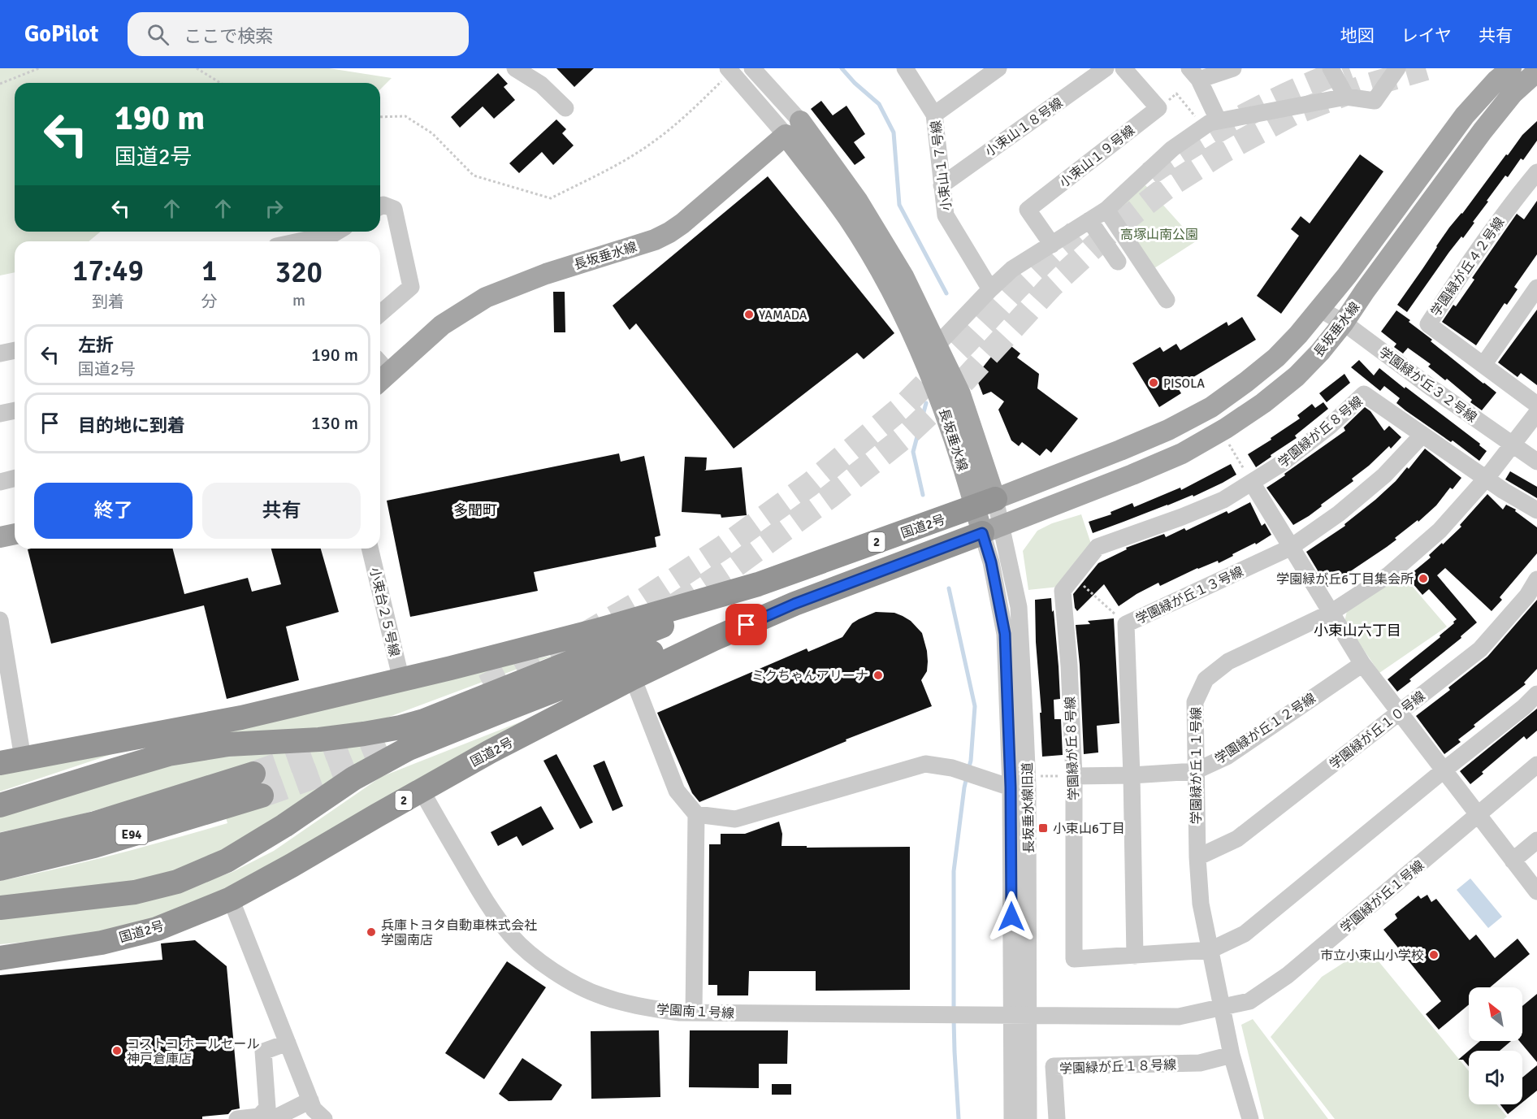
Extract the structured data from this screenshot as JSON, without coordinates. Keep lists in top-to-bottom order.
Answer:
{
  "streets": {
    "highway": ["国道2号", "2", "E94"],
    "main road": ["長坂垂水線"],
    "street": [
      "小束山１８号線",
      "小束山１９号線",
      "小束山１７号線",
      "学園緑が丘４２号線",
      "学園緑が丘３２号線",
      "学園緑が丘８号線",
      "学園緑が丘１３号線",
      "小束台２５号線",
      "学園緑が丘１２号線",
      "学園緑が丘１０号線",
      "学園緑が丘１１号線",
      "長坂垂水線旧道",
      "学園緑が丘１号線",
      "学園南１号線",
      "学園緑が丘１８号線"
    ]
  },
  "crossings": [
    ["小束山１８号線", "小束山１７号線"],
    ["長坂垂水線", "学園緑が丘３２号線"],
    ["長坂垂水線", "国道2号"],
    ["長坂垂水線", "長坂垂水線旧道"],
    ["学園緑が丘３２号線", "学園緑が丘１１号線"],
    ["学園緑が丘８号線", "学園緑が丘１３号線"],
    ["学園緑が丘８号線", "学園緑が丘１２号線"],
    ["学園緑が丘８号線", "学園緑が丘１１号線"],
    ["国道2号", "小束台２５号線"],
    ["国道2号", "長坂垂水線旧道"],
    ["国道2号", "学園南１号線"],
    ["学園緑が丘１３号線", "学園緑が丘１２号線"],
    ["学園緑が丘１２号線", "学園緑が丘１１号線"],
    ["学園緑が丘１０号線", "学園緑が丘１１号線"],
    ["学園緑が丘１１号線", "学園緑が丘１号線"],
    ["学園緑が丘１１号線", "学園緑が丘１８号線"],
    ["長坂垂水線旧道", "学園緑が丘１号線"],
    ["学園緑が丘１号線", "学園南１号線"]
  ],
  "districts": ["多聞町", "小束山六丁目"],
  "parks": ["高塚山南公園"],
  "places": {
    "other": [
      "YAMADA",
      "PISOLA",
      "学園緑が丘6丁目集会所",
      "ミクちゃんアリーナ",
      "兵庫トヨタ自動車株式会社 学園南店",
      "市立小束山小学校",
      "コストコ ホールセール 神戸倉庫店"
    ],
    "transit": ["小束山6丁目"]
  },
  "north": "top left",
  "page": {
    "header": "GoPilot",
    "search": "ここで検索",
    "nav": ["地図", "レイヤ", "共有"],
    "turn": ["190 m", "国道2号"],
    "eta": [
      "17:49",
      "到着",
      "1",
      "分",
      "320",
      "m"
    ],
    "list": [
      {
        "name": "左折",
        "note": "国道2号",
        "value": "190 m"
      },
      {
        "name": "目的地に到着",
        "value": "130 m"
      }
    ],
    "buttons": ["終了", "共有"]
  }
}
